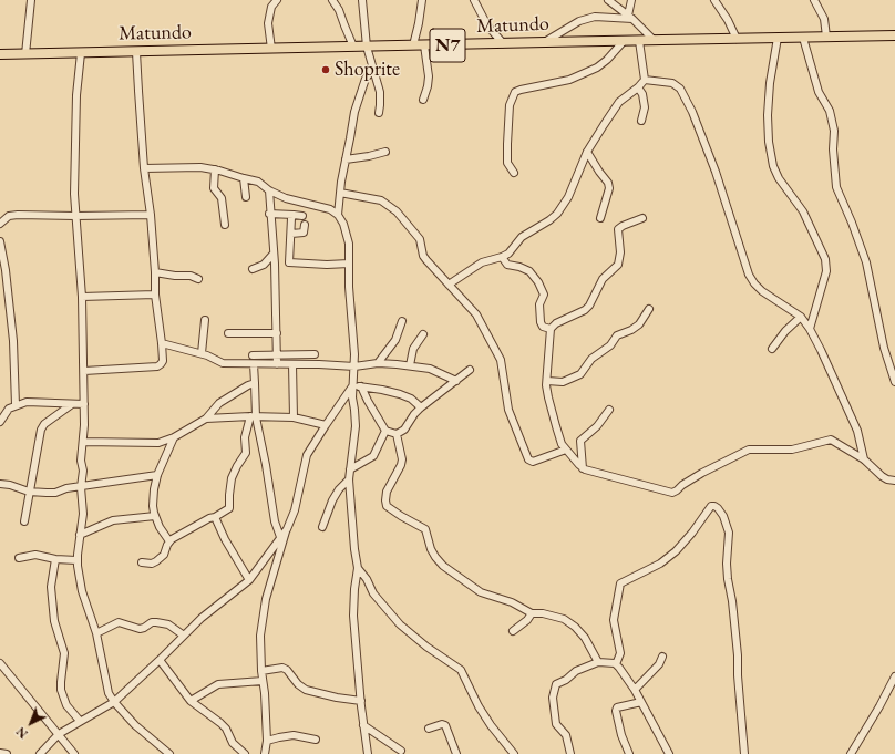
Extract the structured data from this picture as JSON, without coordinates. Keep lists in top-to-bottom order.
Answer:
{
  "streets": {
    "main road": ["Matundo", "N7"]
  },
  "places": ["Shoprite"],
  "north": "bottom left"
}
